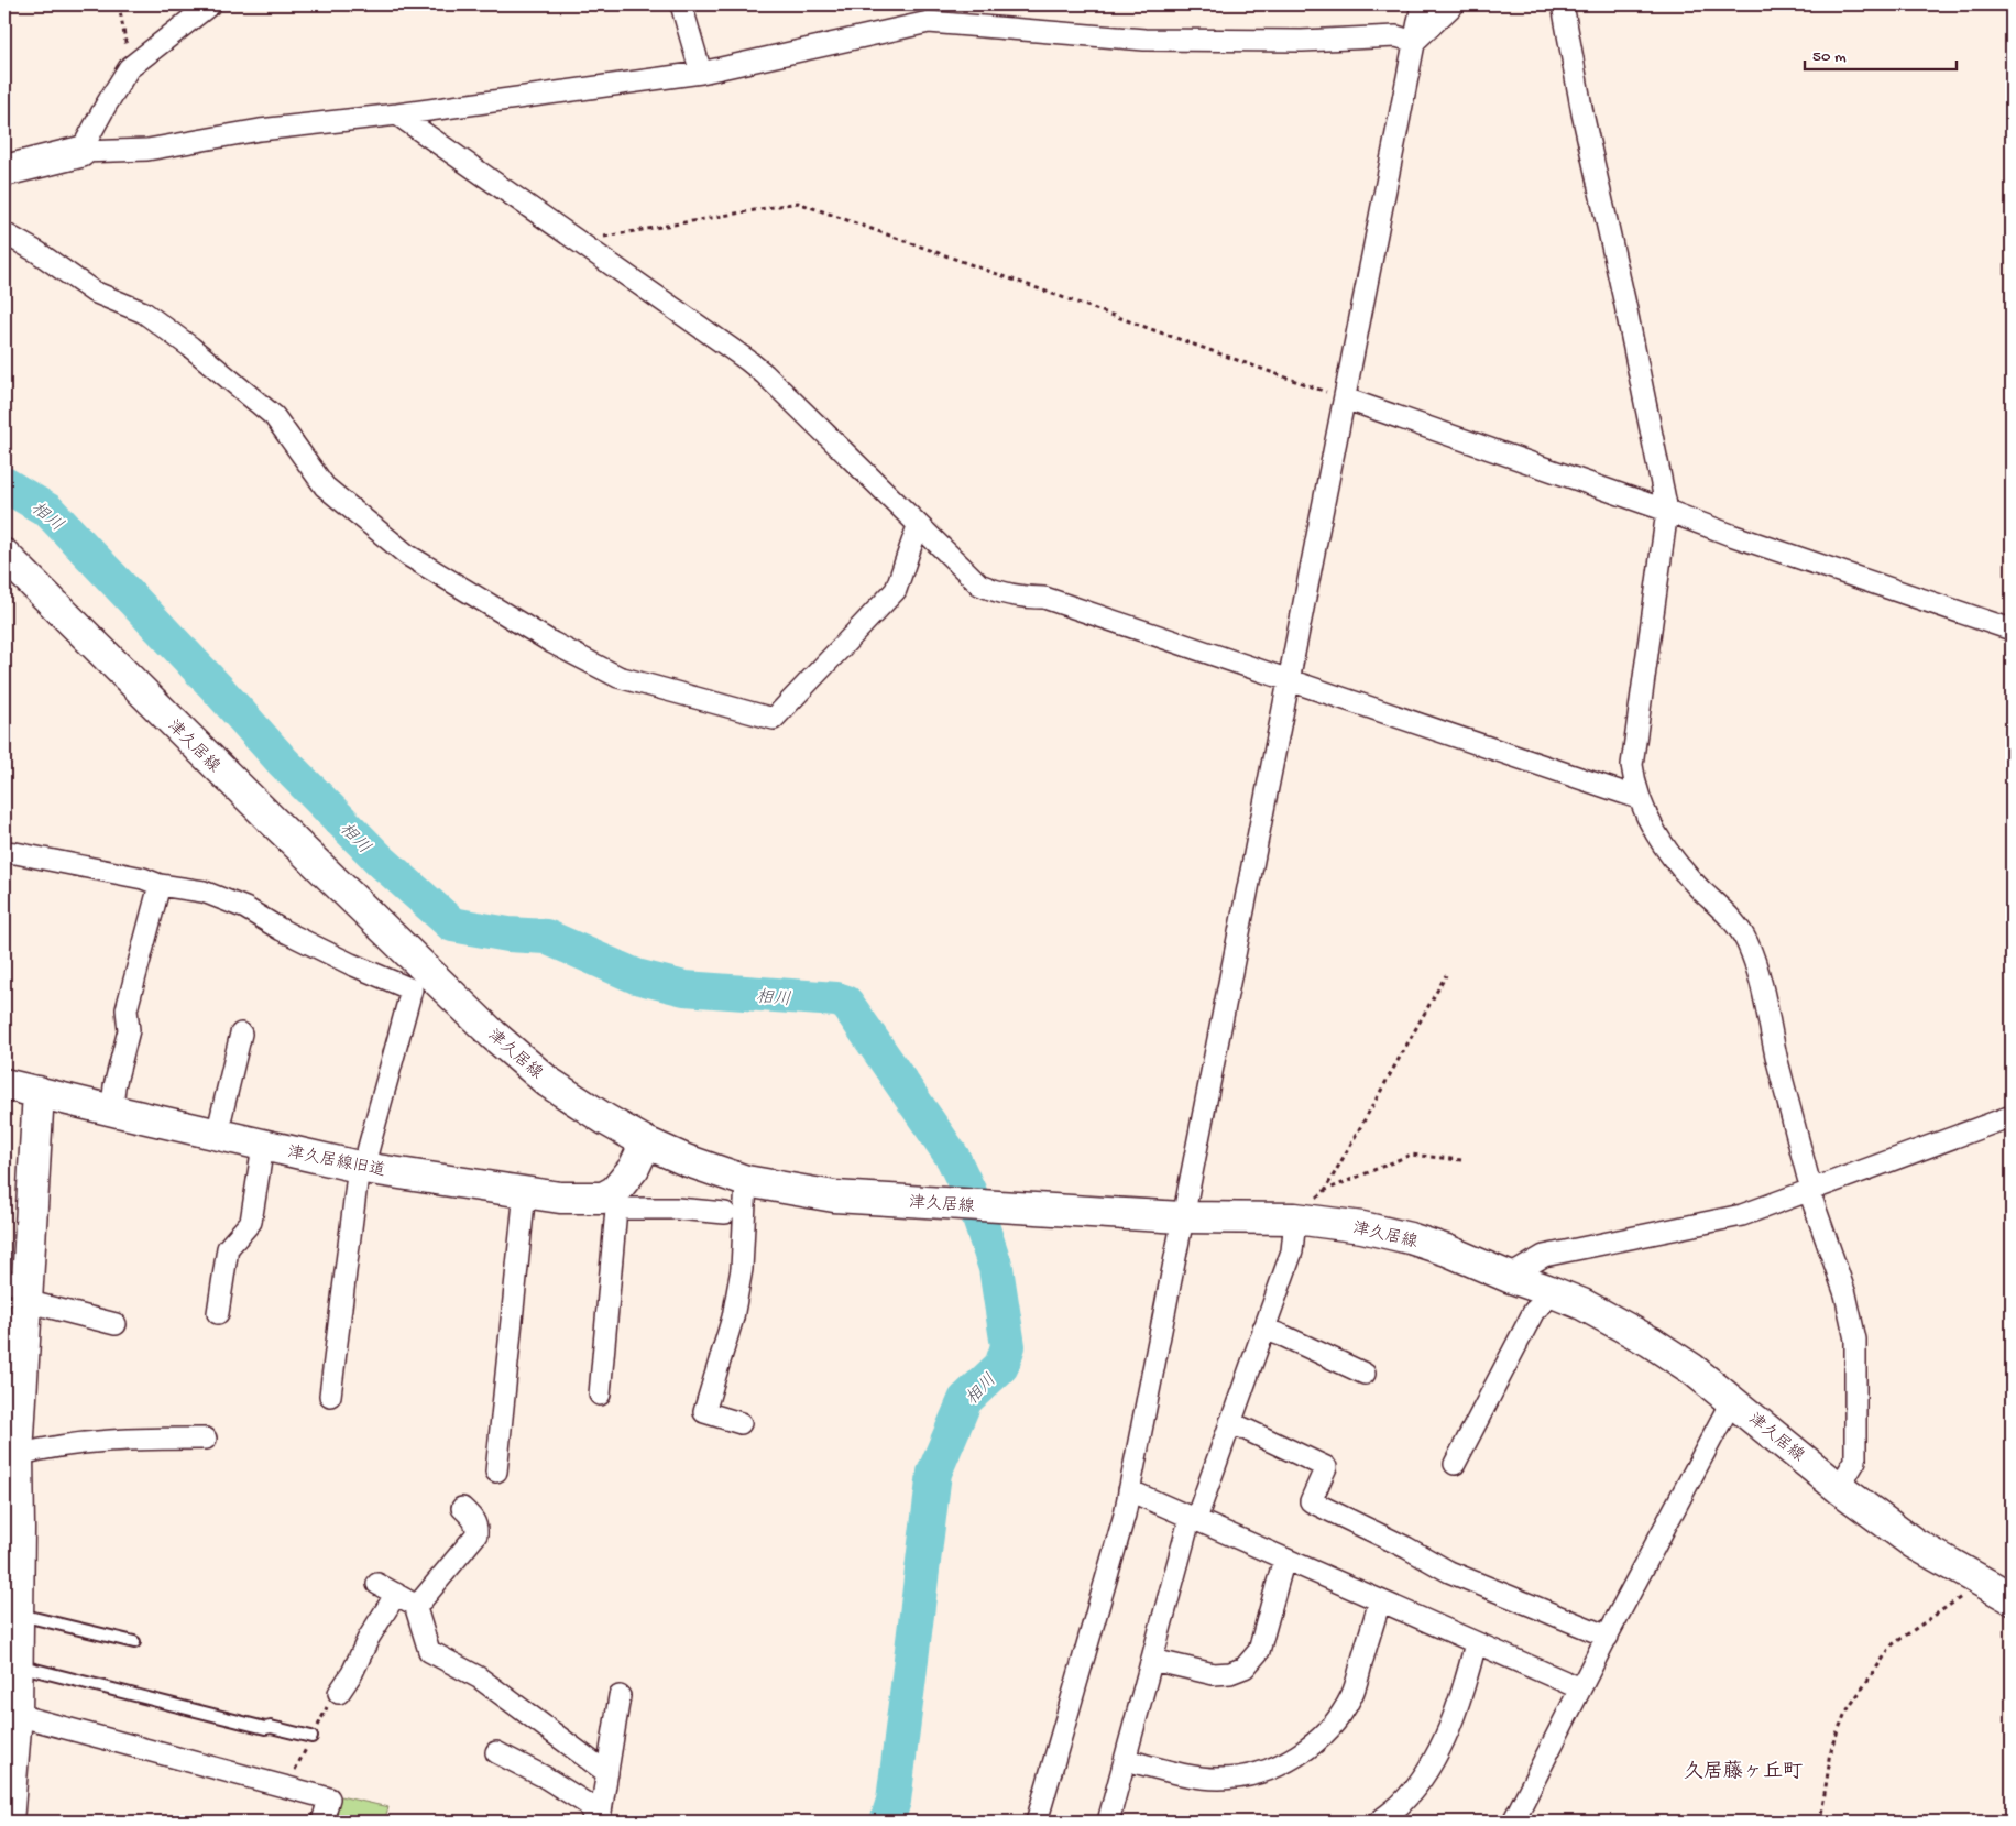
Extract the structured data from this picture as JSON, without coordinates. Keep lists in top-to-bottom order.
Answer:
{
  "streets": {
    "main road": ["津久居線", "津久居線旧道"]
  },
  "districts": ["久居藤ヶ丘町"],
  "water": ["相川"],
  "scale_bar": "50 m"
}
